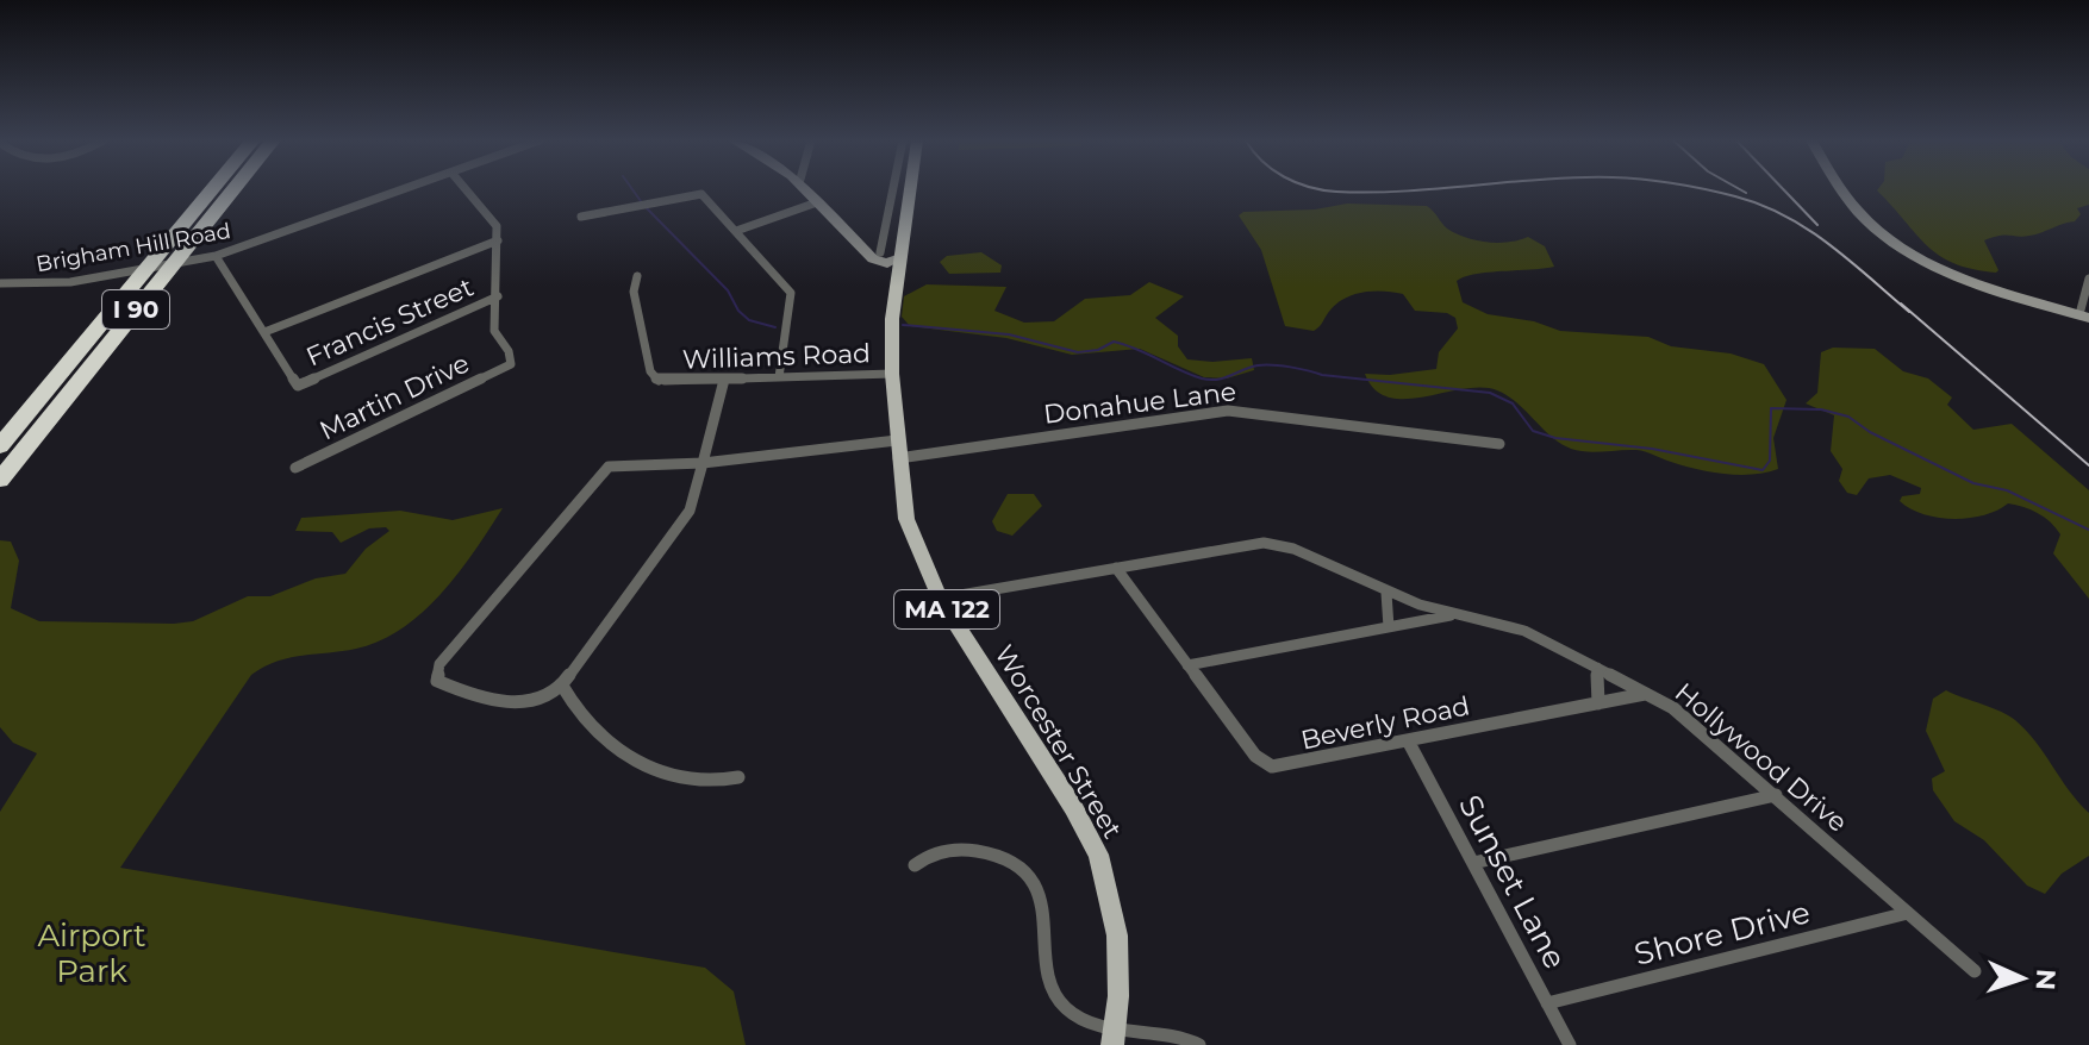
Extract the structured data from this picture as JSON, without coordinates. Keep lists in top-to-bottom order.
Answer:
{
  "streets": {
    "highway": ["I 90"],
    "main road": ["MA 122", "Worcester Street"],
    "street": [
      "Brigham Hill Road",
      "Francis Street",
      "Williams Road",
      "Martin Drive",
      "Donahue Lane",
      "Beverly Road",
      "Hollywood Drive",
      "Sunset Lane",
      "Shore Drive"
    ]
  },
  "crossings": [
    ["Francis Street", "Martin Drive"],
    ["Williams Road", "Worcester Street"],
    ["Donahue Lane", "Worcester Street"],
    ["Beverly Road", "Hollywood Drive"],
    ["Beverly Road", "Sunset Lane"],
    ["Worcester Street", "Hollywood Drive"],
    ["Hollywood Drive", "Shore Drive"],
    ["Sunset Lane", "Shore Drive"]
  ],
  "parks": ["Airport Park"],
  "north": "right"
}
